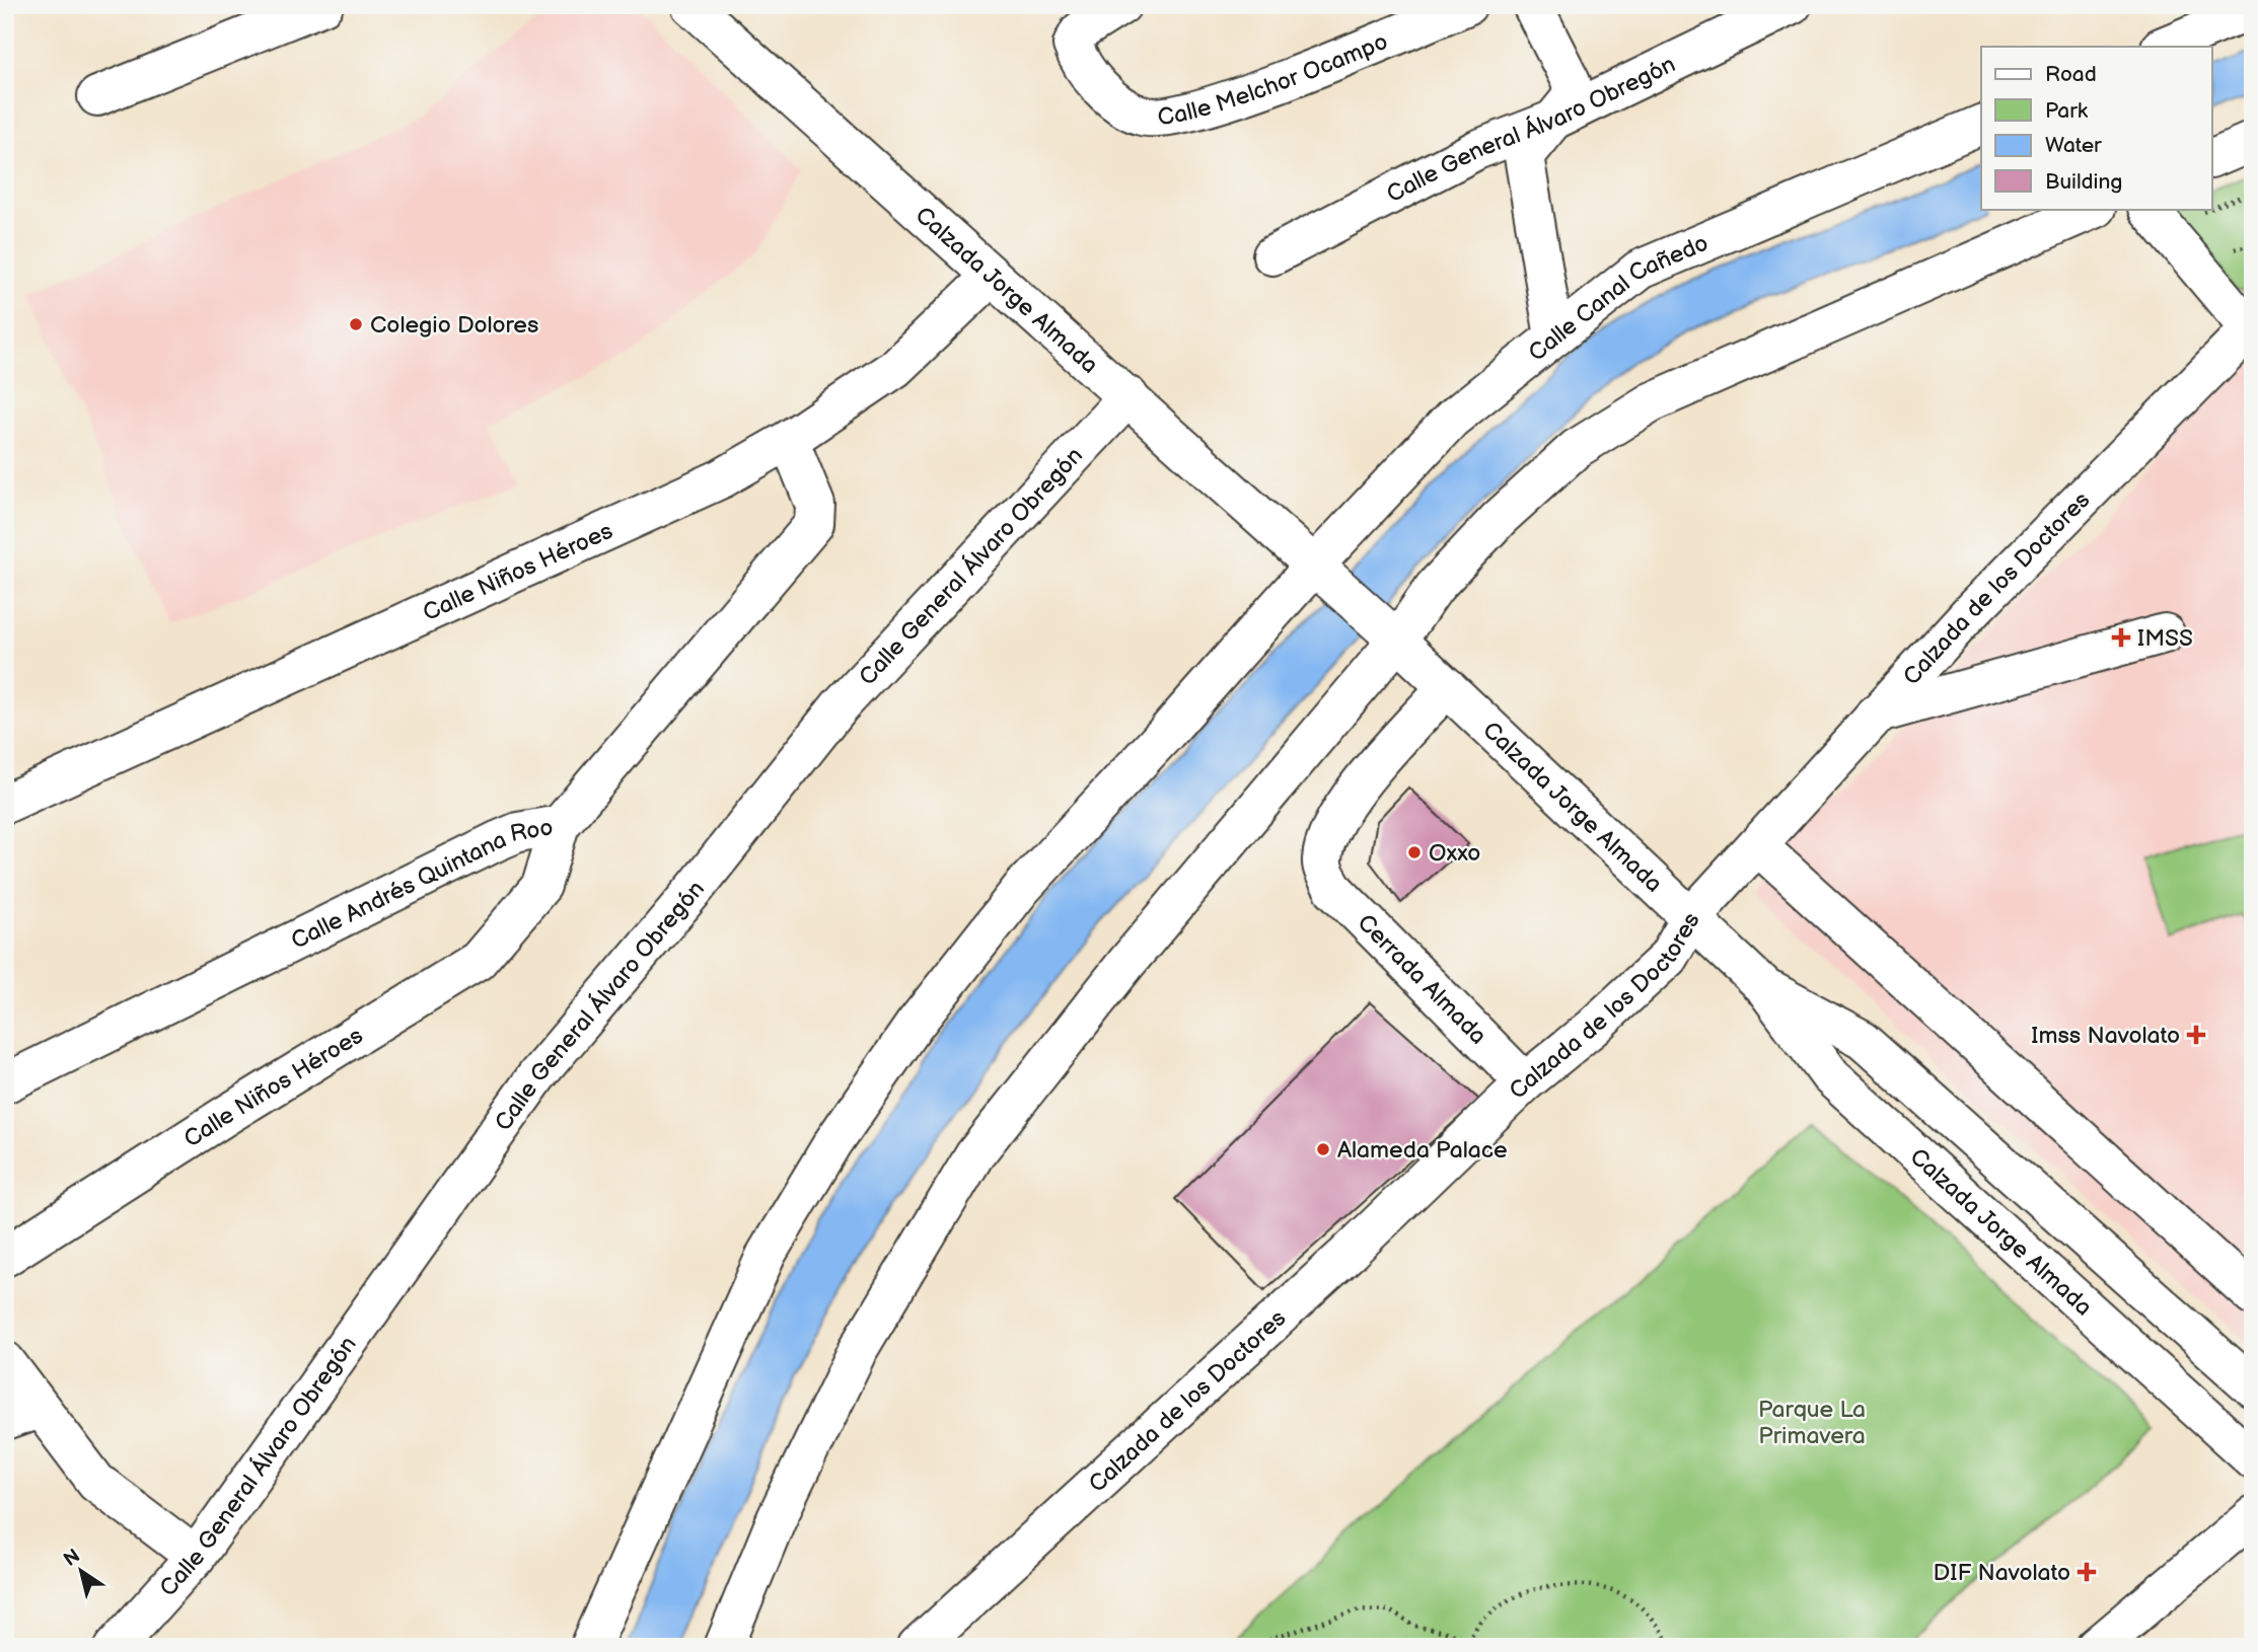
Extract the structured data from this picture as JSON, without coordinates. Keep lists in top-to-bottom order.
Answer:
{
  "streets": {
    "street": [
      "Calle Melchor Ocampo",
      "Calle General Álvaro Obregón",
      "Calzada Jorge Almada",
      "Calle Canal Cañedo",
      "Calle Niños Héroes",
      "Calzada de los Doctores",
      "Calle Andrés Quintana Roo",
      "Cerrada Almada"
    ]
  },
  "crossings": [
    ["Calle General Álvaro Obregón", "Calzada Jorge Almada"],
    ["Calzada Jorge Almada", "Calle Canal Cañedo"],
    ["Calzada Jorge Almada", "Calle Niños Héroes"],
    ["Calzada Jorge Almada", "Calzada de los Doctores"],
    ["Calzada Jorge Almada", "Cerrada Almada"],
    ["Calle Niños Héroes", "Calle Andrés Quintana Roo"],
    ["Calzada de los Doctores", "Cerrada Almada"]
  ],
  "parks": ["Parque La Primavera"],
  "places": {
    "other": ["Colegio Dolores", "Oxxo", "Alameda Palace"],
    "health": ["IMSS", "Imss Navolato", "DIF Navolato"]
  },
  "legend": [
    "Road",
    "Park",
    "Water",
    "Building"
  ],
  "north": "top left"
}
